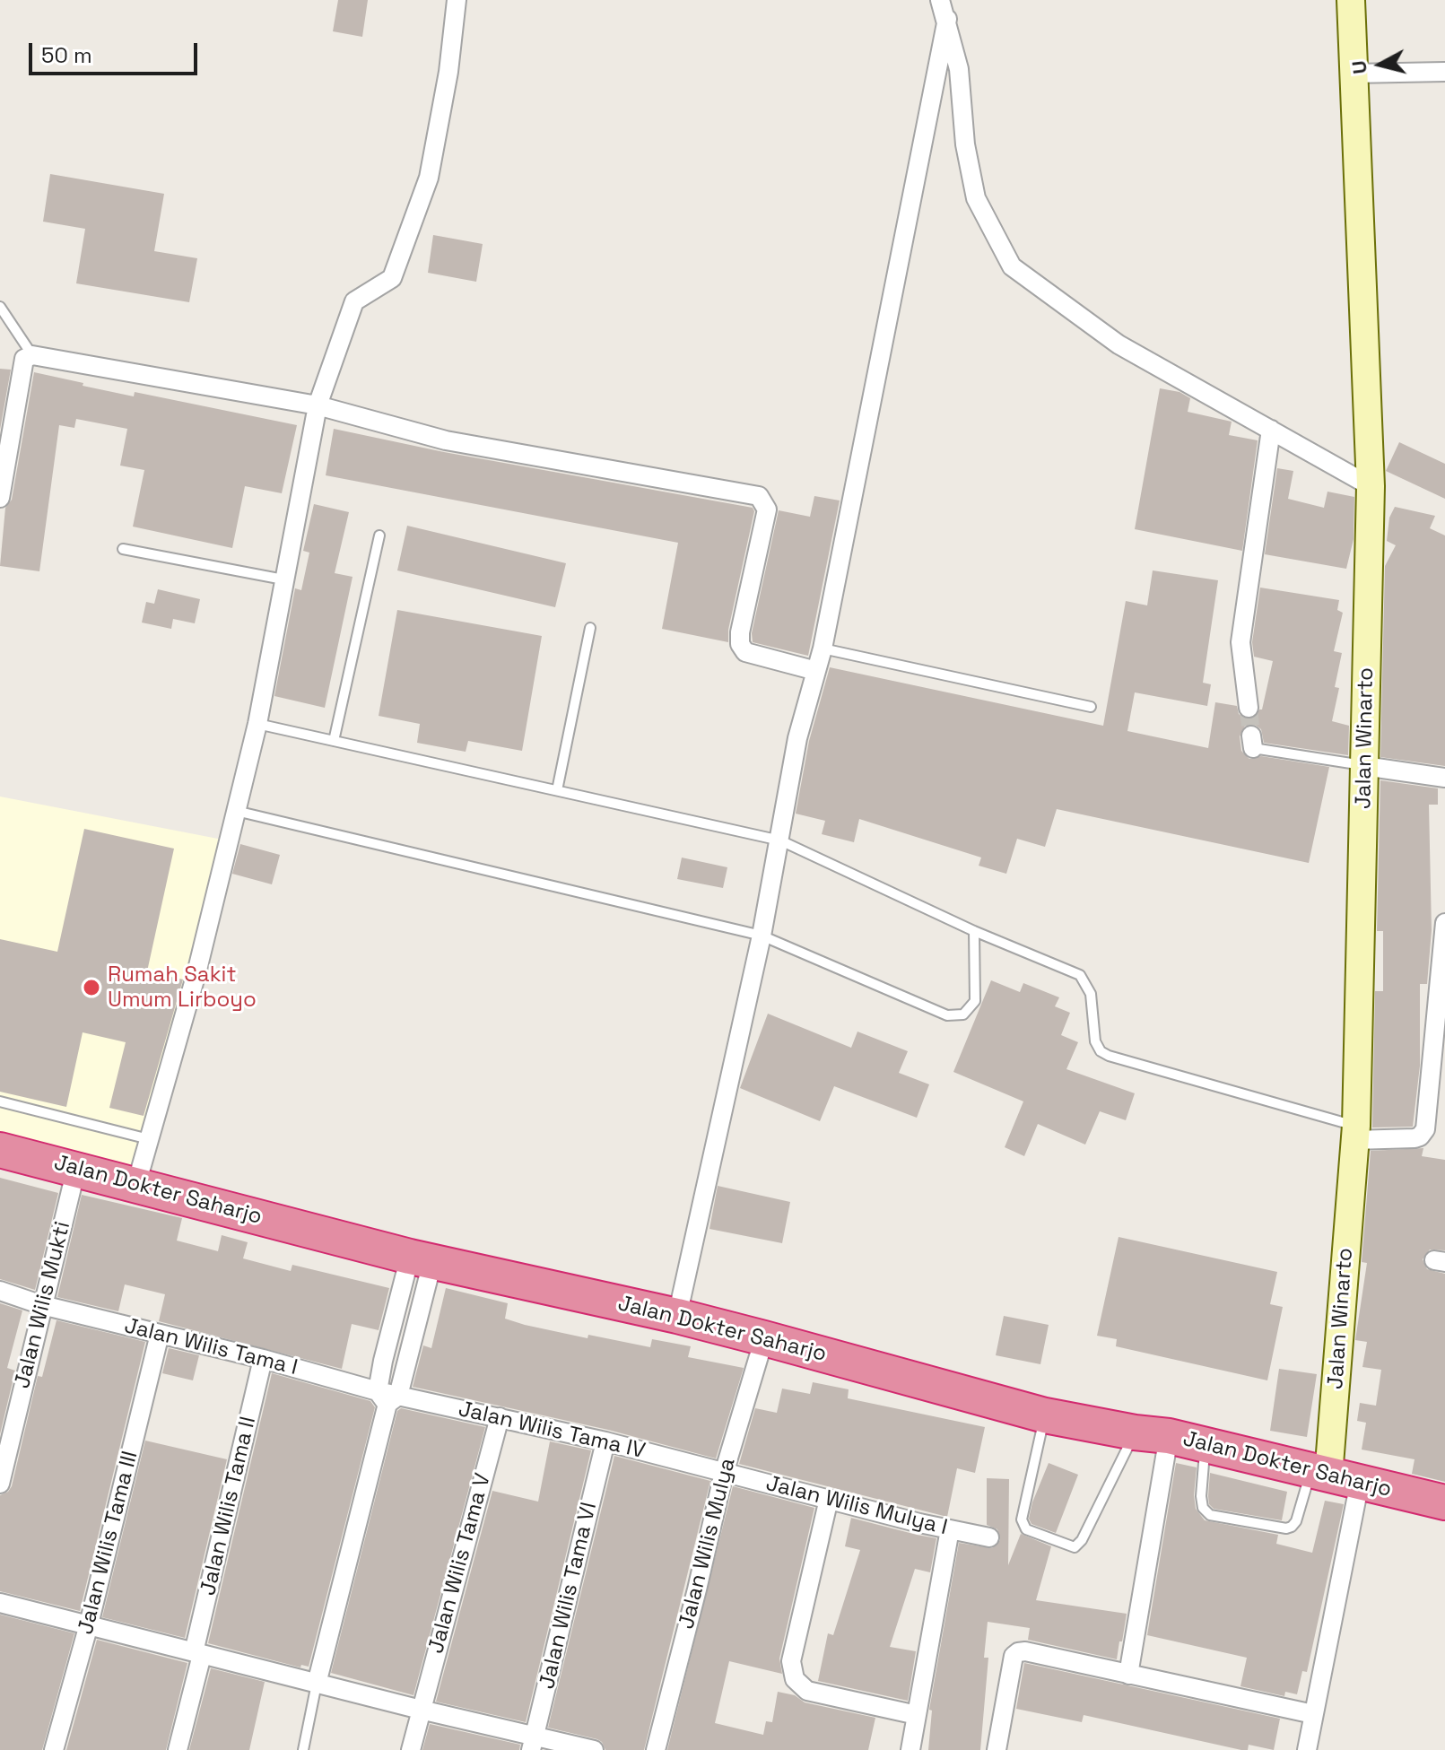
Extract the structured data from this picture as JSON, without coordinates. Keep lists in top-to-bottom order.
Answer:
{
  "streets": {
    "highway": ["Jalan Dokter Saharjo"],
    "street": [
      "Jalan Winarto",
      "Jalan Wilis Mukti",
      "Jalan Wilis Tama I",
      "Jalan Wilis Tama IV",
      "Jalan Wilis Tama II",
      "Jalan Wilis Mulya I",
      "Jalan Wilis Tama III",
      "Jalan Wilis Mulya",
      "Jalan Wilis Tama V",
      "Jalan Wilis Tama VI"
    ]
  },
  "crossings": [
    ["Jalan Winarto", "Jalan Dokter Saharjo"],
    ["Jalan Dokter Saharjo", "Jalan Wilis Mukti"],
    ["Jalan Dokter Saharjo", "Jalan Wilis Mulya"],
    ["Jalan Wilis Mukti", "Jalan Wilis Tama I"],
    ["Jalan Wilis Tama I", "Jalan Wilis Tama IV"],
    ["Jalan Wilis Tama I", "Jalan Wilis Tama II"],
    ["Jalan Wilis Tama I", "Jalan Wilis Tama III"],
    ["Jalan Wilis Tama IV", "Jalan Wilis Mulya I"],
    ["Jalan Wilis Tama IV", "Jalan Wilis Mulya"],
    ["Jalan Wilis Tama IV", "Jalan Wilis Tama V"],
    ["Jalan Wilis Tama IV", "Jalan Wilis Tama VI"],
    ["Jalan Wilis Mulya I", "Jalan Wilis Mulya"]
  ],
  "places": ["Rumah Sakit Umum Lirboyo"],
  "scale_bar": "50 m",
  "north": "left"
}
